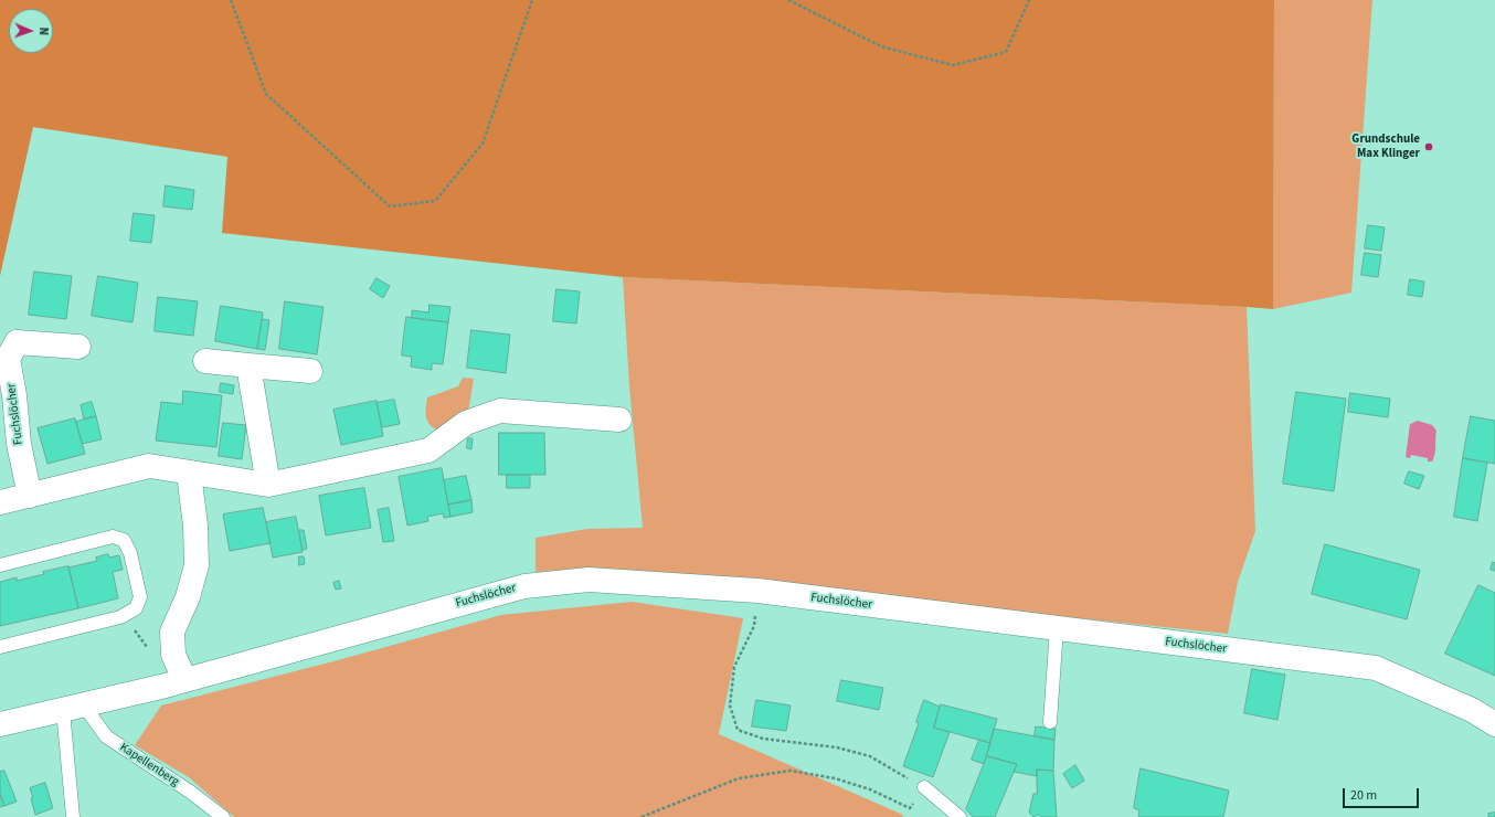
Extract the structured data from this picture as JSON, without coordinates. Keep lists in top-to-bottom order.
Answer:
{
  "streets": {
    "street": ["Fuchslöcher"],
    "lane": ["Kapellenberg"]
  },
  "crossings": [
    ["Fuchslöcher", "Kapellenberg"]
  ],
  "places": ["Grundschule Max Klinger"],
  "scale_bar": "20 m",
  "north": "right"
}
